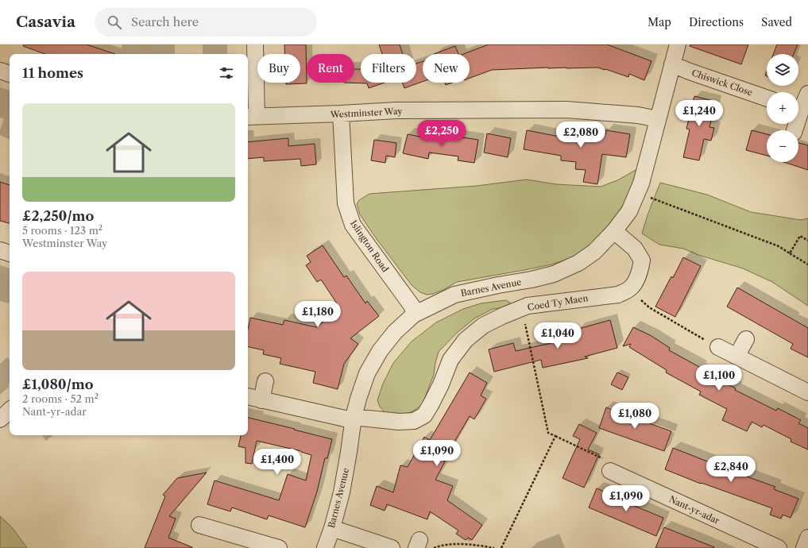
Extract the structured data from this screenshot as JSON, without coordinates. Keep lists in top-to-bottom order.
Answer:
{
  "streets": {
    "street": [
      "Chiswick Close",
      "Westminster Way",
      "Islington Road",
      "Barnes Avenue",
      "Coed Ty Maen",
      "Nant-yr-adar"
    ]
  },
  "crossings": [
    ["Chiswick Close", "Barnes Avenue"],
    ["Westminster Way", "Islington Road"],
    ["Westminster Way", "Barnes Avenue"],
    ["Islington Road", "Barnes Avenue"],
    ["Barnes Avenue", "Coed Ty Maen"]
  ],
  "page": {
    "header": "Casavia",
    "search": "Search here",
    "nav": ["Map", "Directions", "Saved"],
    "map_buttons": ["+", "−"],
    "chip": [
      "Buy",
      "Rent",
      "Filters",
      "New"
    ],
    "heading": "11 homes",
    "list": [
      {
        "name": "£2,250/mo",
        "note": "5 rooms · 123 m² · Westminster Way"
      },
      {
        "name": "£1,080/mo",
        "note": "2 rooms · 52 m² · Nant-yr-adar"
      }
    ],
    "price": [
      "£1,240",
      "£2,250",
      "£2,080",
      "£1,180",
      "£1,040",
      "£1,100",
      "£1,080",
      "£1,090",
      "£1,400",
      "£2,840",
      "£1,090"
    ]
  }
}
